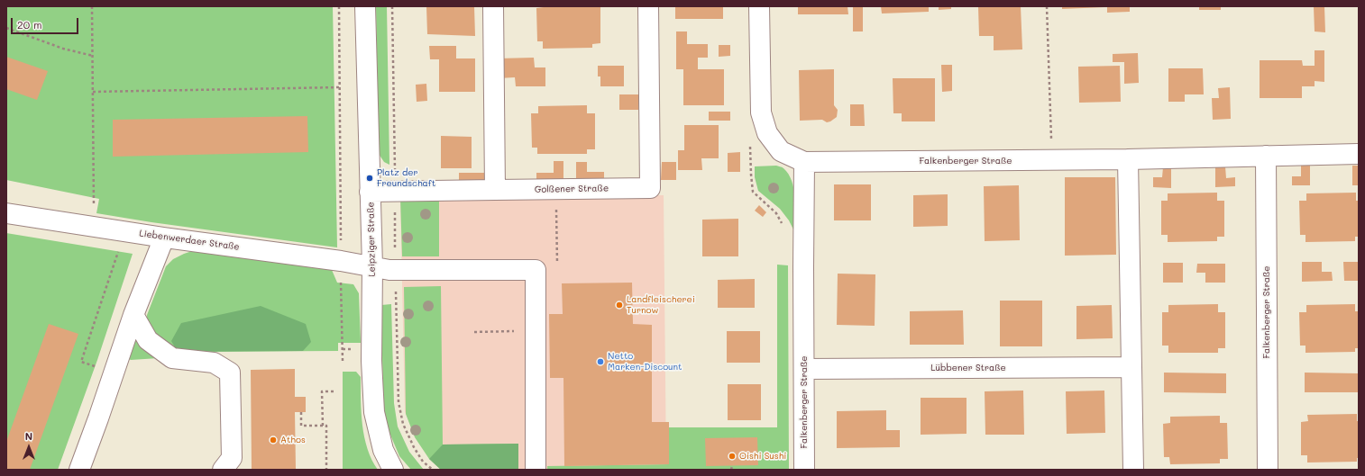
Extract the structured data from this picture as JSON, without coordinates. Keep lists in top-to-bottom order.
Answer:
{
  "streets": {
    "street": [
      "Falkenberger Straße",
      "Golßener Straße",
      "Leipziger Straße",
      "Liebenwerdaer Straße",
      "Lübbener Straße"
    ]
  },
  "crossings": [
    ["Falkenberger Straße", "Lübbener Straße"],
    ["Leipziger Straße", "Liebenwerdaer Straße"]
  ],
  "places": [
    "Platz der Freundschaft",
    "Landfleischerei Turnow",
    "Netto Marken-Discount",
    "Athos",
    "Oishi Sushi"
  ],
  "scale_bar": "20 m",
  "north": "top"
}
